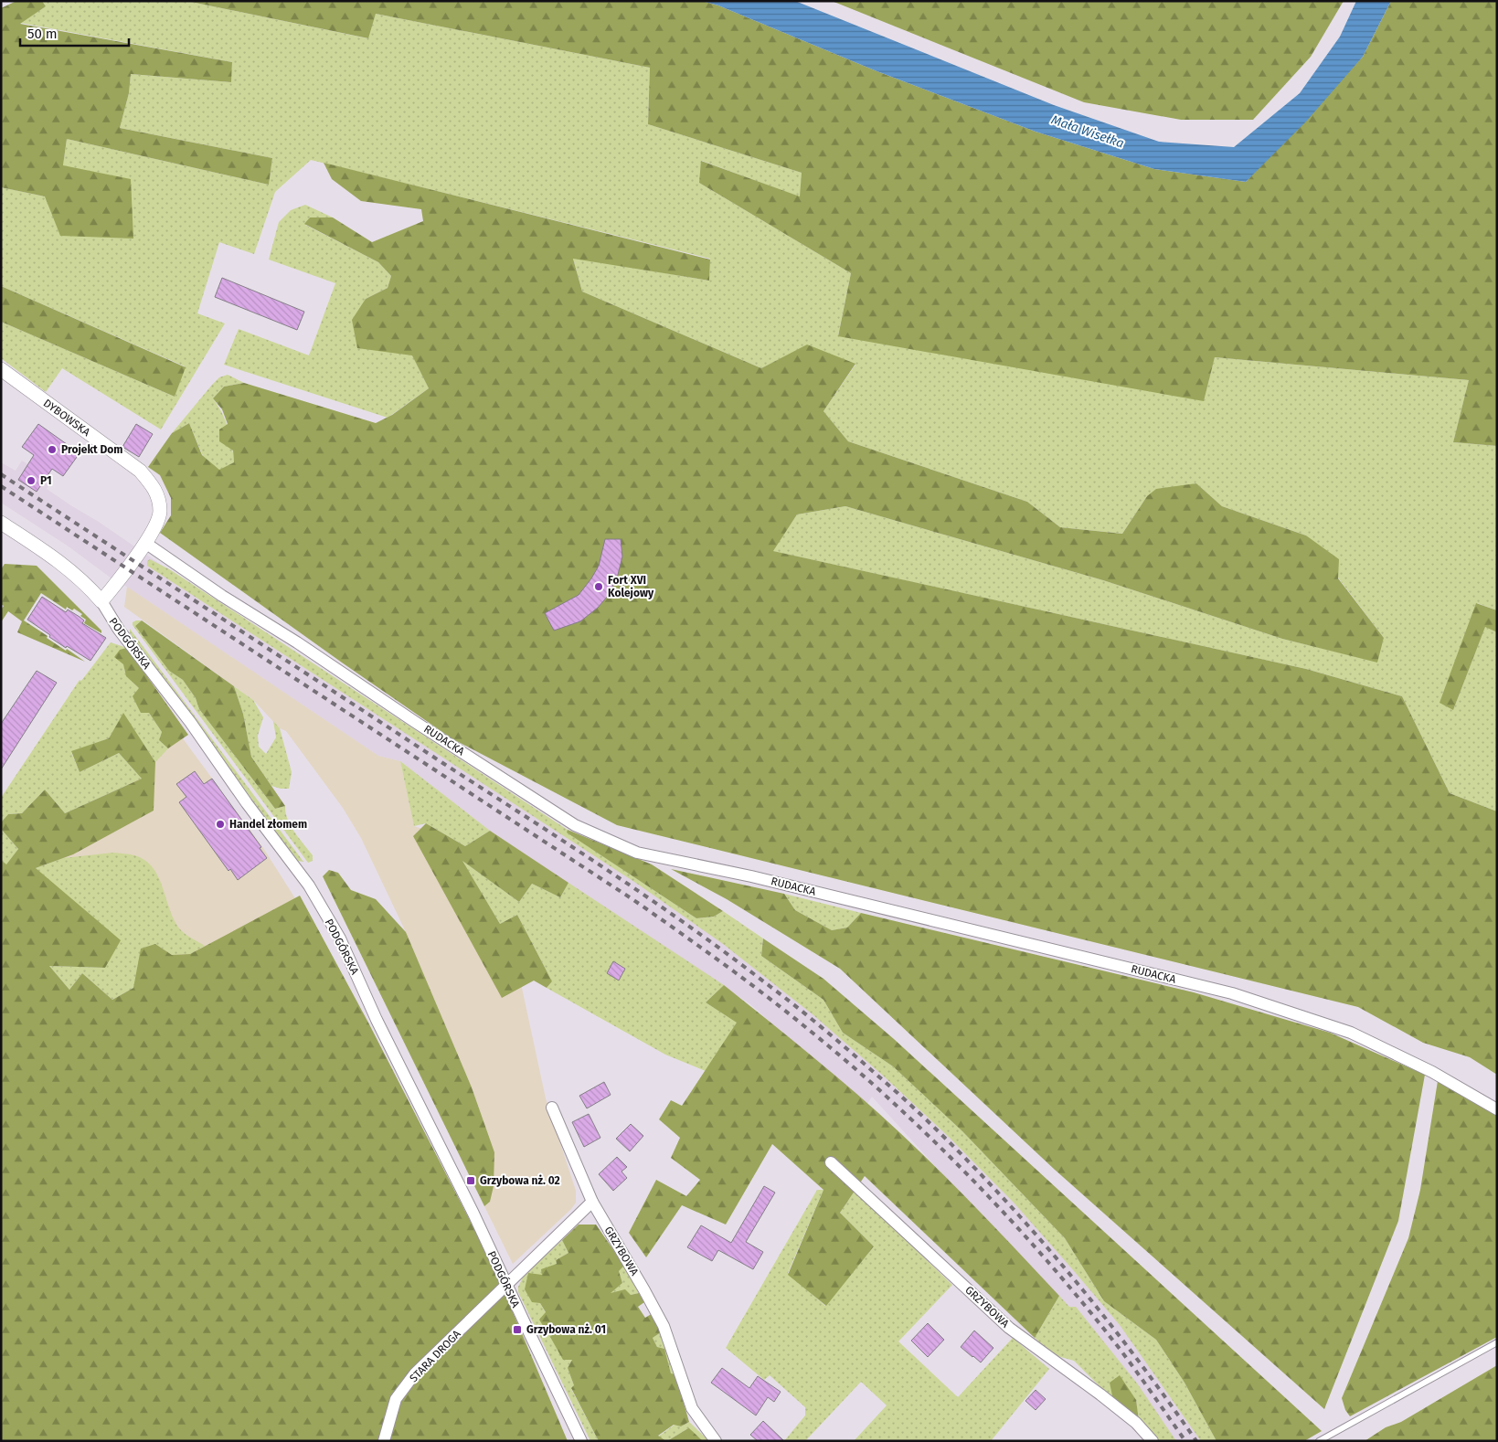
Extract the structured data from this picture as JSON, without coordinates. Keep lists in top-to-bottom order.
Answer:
{
  "streets": {
    "street": [
      "DYBOWSKA",
      "PODGÓRSKA",
      "RUDACKA",
      "GRZYBOWA",
      "STARA DROGA"
    ]
  },
  "crossings": [
    ["DYBOWSKA", "PODGÓRSKA"],
    ["DYBOWSKA", "RUDACKA"],
    ["PODGÓRSKA", "STARA DROGA"],
    ["GRZYBOWA", "STARA DROGA"]
  ],
  "water": ["Mała Wisełka"],
  "places": {
    "other": [
      "Projekt Dom",
      "P1",
      "Fort XVI Kolejowy",
      "Handel złomem"
    ],
    "transit": ["Grzybowa nż. 02", "Grzybowa nż. 01"]
  },
  "scale_bar": "50 m"
}
